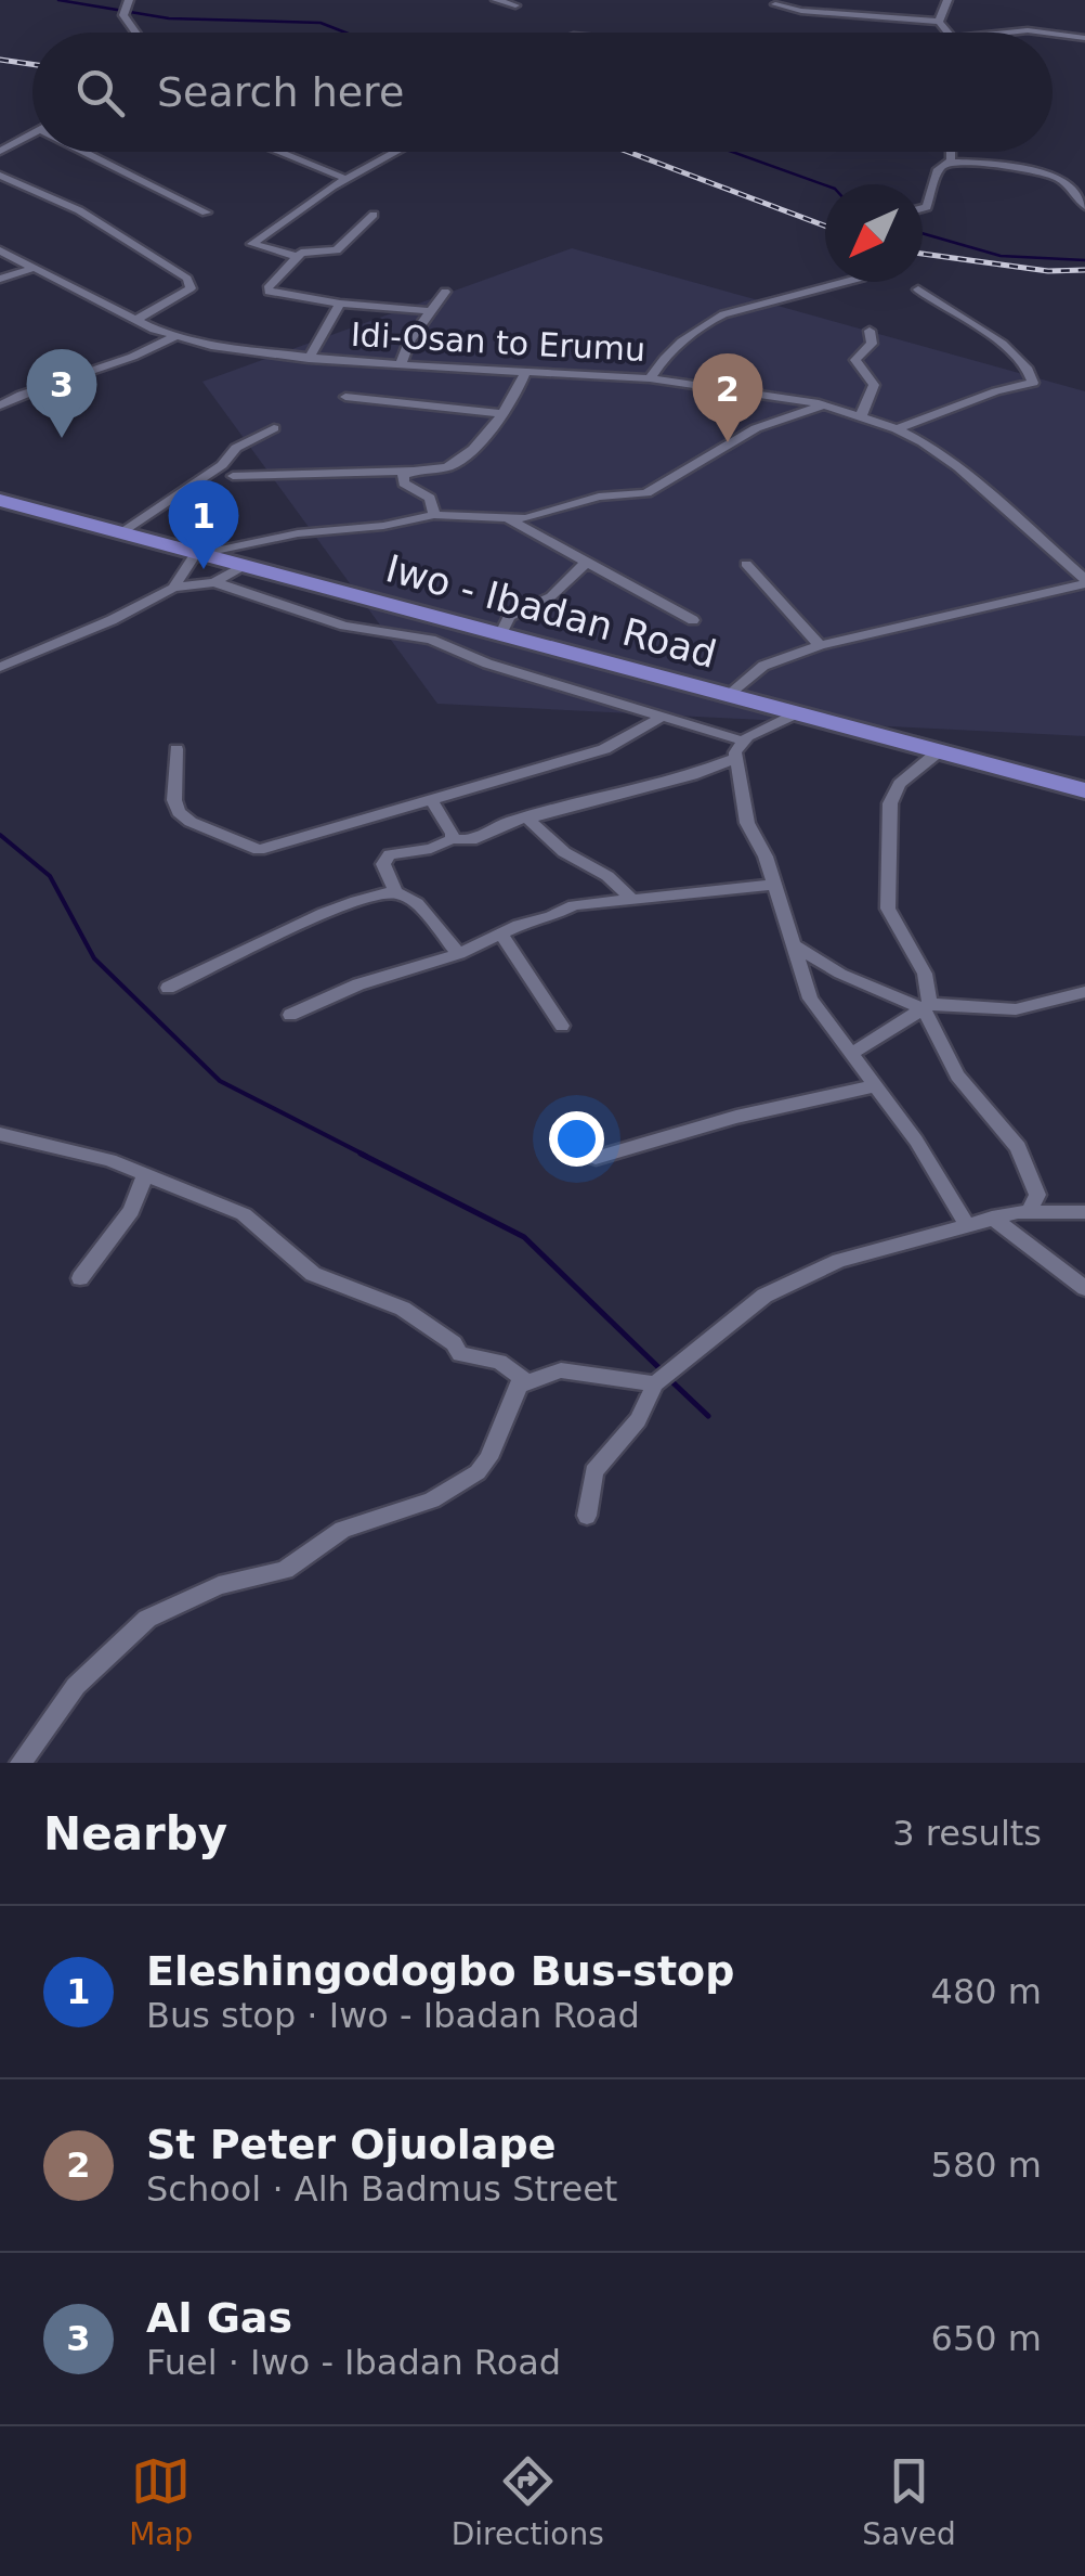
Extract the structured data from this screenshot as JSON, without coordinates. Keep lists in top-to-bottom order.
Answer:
{
  "streets": {
    "main road": ["Iwo - Ibadan Road"],
    "street": ["Idi-Osan to Erumu"]
  },
  "north": "bottom left",
  "page": {
    "search": "Search here",
    "pins": ["3", "2", "1"],
    "heading": ["Nearby", "3 results"],
    "list": [
      {
        "mark": "1",
        "name": "Eleshingodogbo Bus-stop",
        "note": "Bus stop · Iwo - Ibadan Road",
        "value": "480 m"
      },
      {
        "mark": "2",
        "name": "St Peter Ojuolape",
        "note": "School · Alh Badmus Street",
        "value": "580 m"
      },
      {
        "mark": "3",
        "name": "Al Gas",
        "note": "Fuel · Iwo - Ibadan Road",
        "value": "650 m"
      }
    ],
    "nav": ["Map", "Directions", "Saved"]
  }
}
